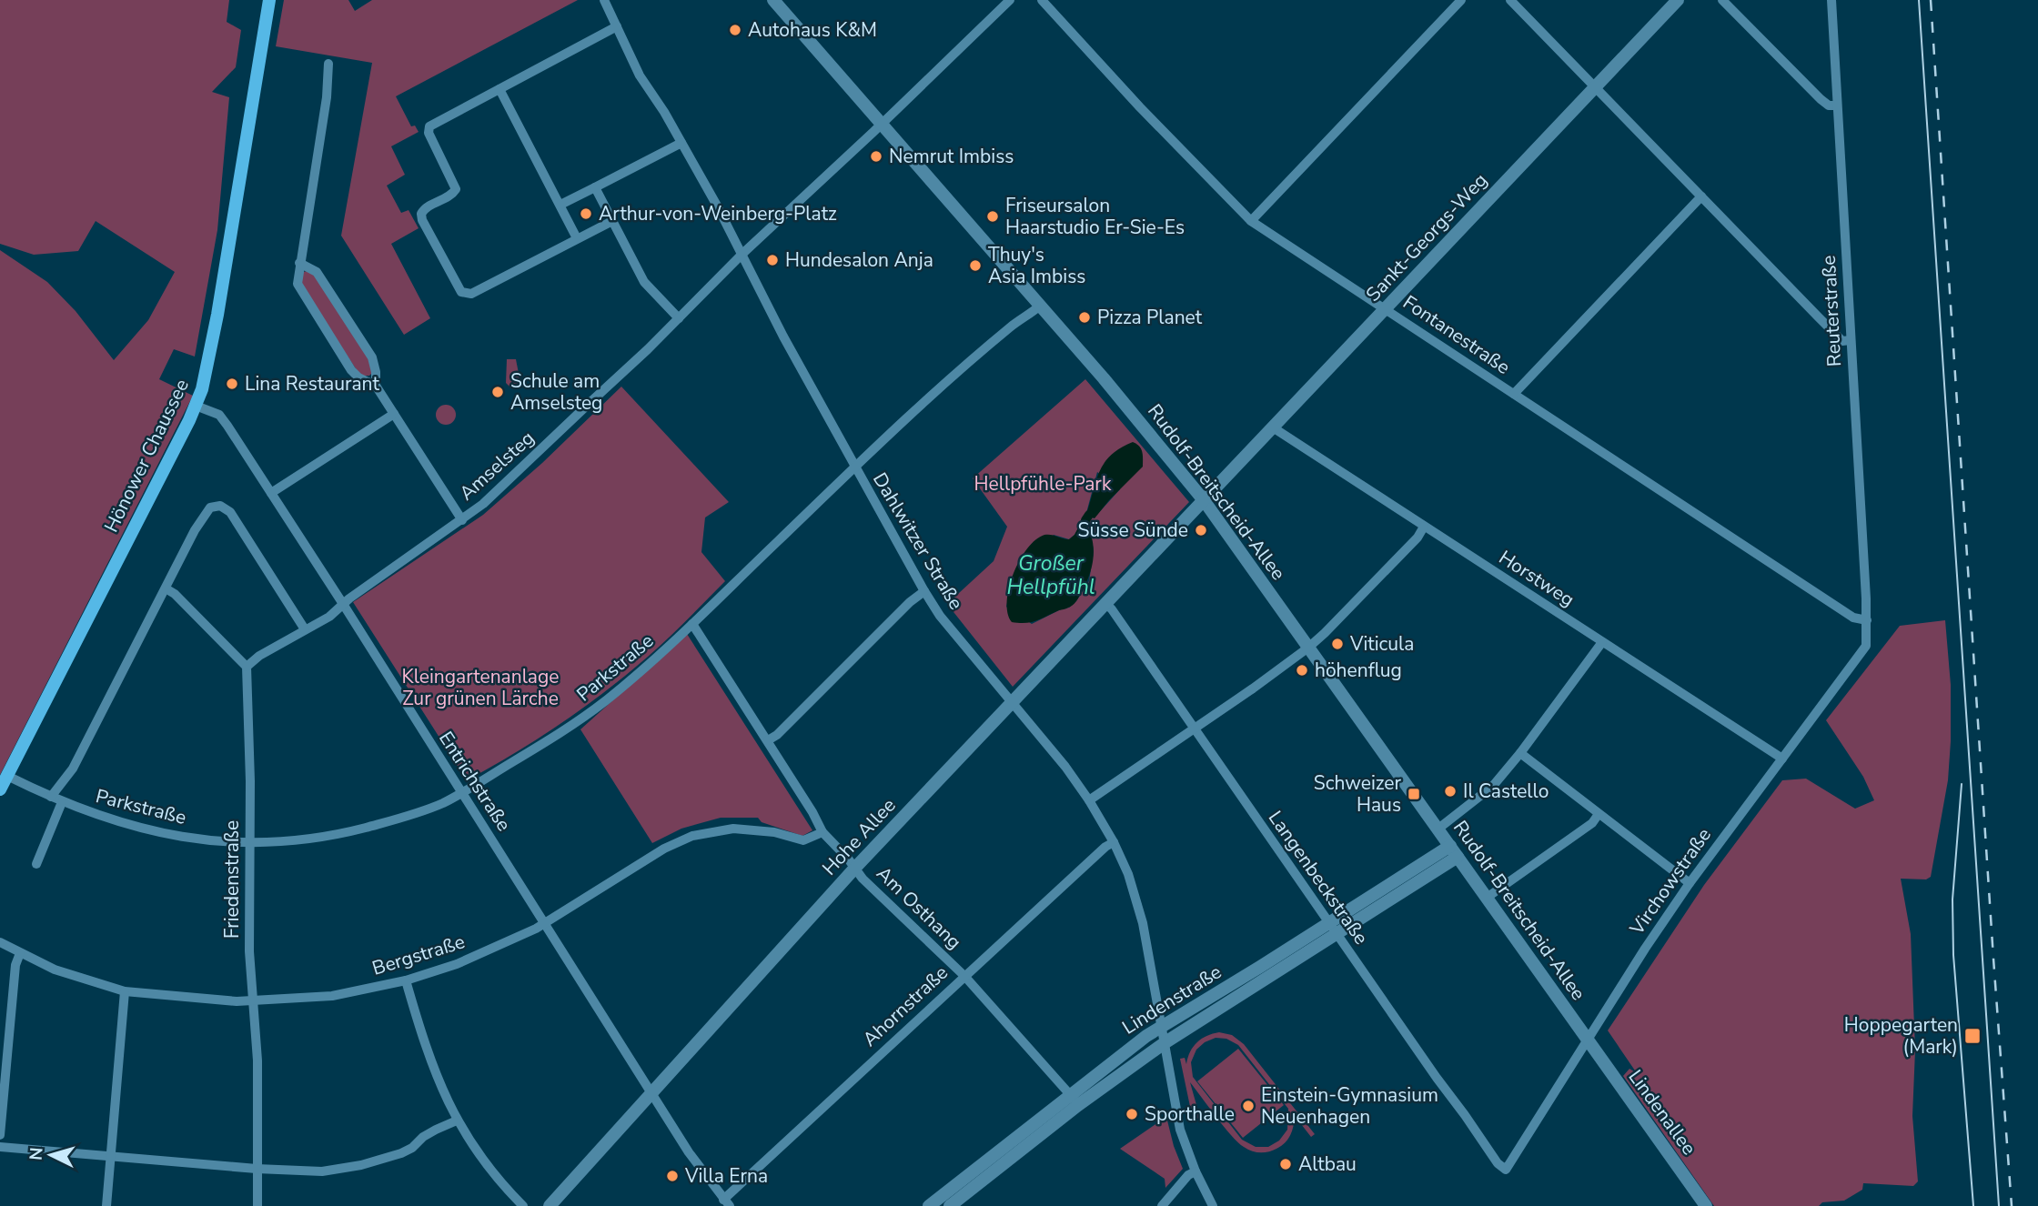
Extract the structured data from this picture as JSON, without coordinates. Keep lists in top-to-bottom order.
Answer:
{
  "streets": {
    "main road": ["Hönower Chaussee"],
    "street": [
      "Sankt-Georgs-Weg",
      "Reuterstraße",
      "Fontanestraße",
      "Amselsteg",
      "Rudolf-Breitscheid-Allee",
      "Dahlwitzer Straße",
      "Horstweg",
      "Parkstraße",
      "Entrichstraße",
      "Hohe Allee",
      "Langenbeckstraße",
      "Friedenstraße",
      "Virchowstraße",
      "Am Osthang",
      "Bergstraße",
      "Lindenstraße",
      "Ahornstraße",
      "Lindenallee"
    ]
  },
  "crossings": [
    ["Sankt-Georgs-Weg", "Fontanestraße"],
    ["Sankt-Georgs-Weg", "Rudolf-Breitscheid-Allee"],
    ["Sankt-Georgs-Weg", "Horstweg"],
    ["Sankt-Georgs-Weg", "Hohe Allee"],
    ["Reuterstraße", "Fontanestraße"],
    ["Reuterstraße", "Virchowstraße"],
    ["Fontanestraße", "Virchowstraße"],
    ["Hönower Chaussee", "Parkstraße"],
    ["Hönower Chaussee", "Entrichstraße"],
    ["Amselsteg", "Rudolf-Breitscheid-Allee"],
    ["Amselsteg", "Dahlwitzer Straße"],
    ["Amselsteg", "Entrichstraße"],
    ["Amselsteg", "Friedenstraße"],
    ["Rudolf-Breitscheid-Allee", "Parkstraße"],
    ["Rudolf-Breitscheid-Allee", "Hohe Allee"],
    ["Rudolf-Breitscheid-Allee", "Virchowstraße"],
    ["Rudolf-Breitscheid-Allee", "Lindenstraße"],
    ["Rudolf-Breitscheid-Allee", "Lindenallee"],
    ["Dahlwitzer Straße", "Parkstraße"],
    ["Dahlwitzer Straße", "Hohe Allee"],
    ["Dahlwitzer Straße", "Lindenstraße"],
    ["Dahlwitzer Straße", "Ahornstraße"],
    ["Horstweg", "Virchowstraße"],
    ["Parkstraße", "Entrichstraße"],
    ["Parkstraße", "Friedenstraße"],
    ["Parkstraße", "Am Osthang"],
    ["Entrichstraße", "Hohe Allee"],
    ["Entrichstraße", "Bergstraße"],
    ["Entrichstraße", "Ahornstraße"],
    ["Hohe Allee", "Langenbeckstraße"],
    ["Hohe Allee", "Am Osthang"],
    ["Langenbeckstraße", "Virchowstraße"],
    ["Langenbeckstraße", "Lindenstraße"],
    ["Friedenstraße", "Bergstraße"],
    ["Virchowstraße", "Lindenallee"],
    ["Am Osthang", "Bergstraße"],
    ["Am Osthang", "Lindenstraße"],
    ["Am Osthang", "Ahornstraße"]
  ],
  "water": ["Großer Hellpfühl"],
  "parks": ["Hellpfühle-Park", "Kleingartenanlage Zur grünen Lärche"],
  "places": {
    "other": [
      "Autohaus K&M",
      "Nemrut Imbiss",
      "Arthur-von-Weinberg-Platz",
      "Friseursalon Haarstudio Er-Sie-Es",
      "Hundesalon Anja",
      "Thuy's Asia Imbiss",
      "Pizza Planet",
      "Lina Restaurant",
      "Schule am Amselsteg",
      "Süsse Sünde",
      "Viticula",
      "höhenflug",
      "Il Castello",
      "Einstein-Gymnasium Neuenhagen",
      "Sporthalle",
      "Altbau",
      "Villa Erna"
    ],
    "transit": ["Schweizer Haus", "Hoppegarten (Mark)"]
  },
  "north": "left"
}
